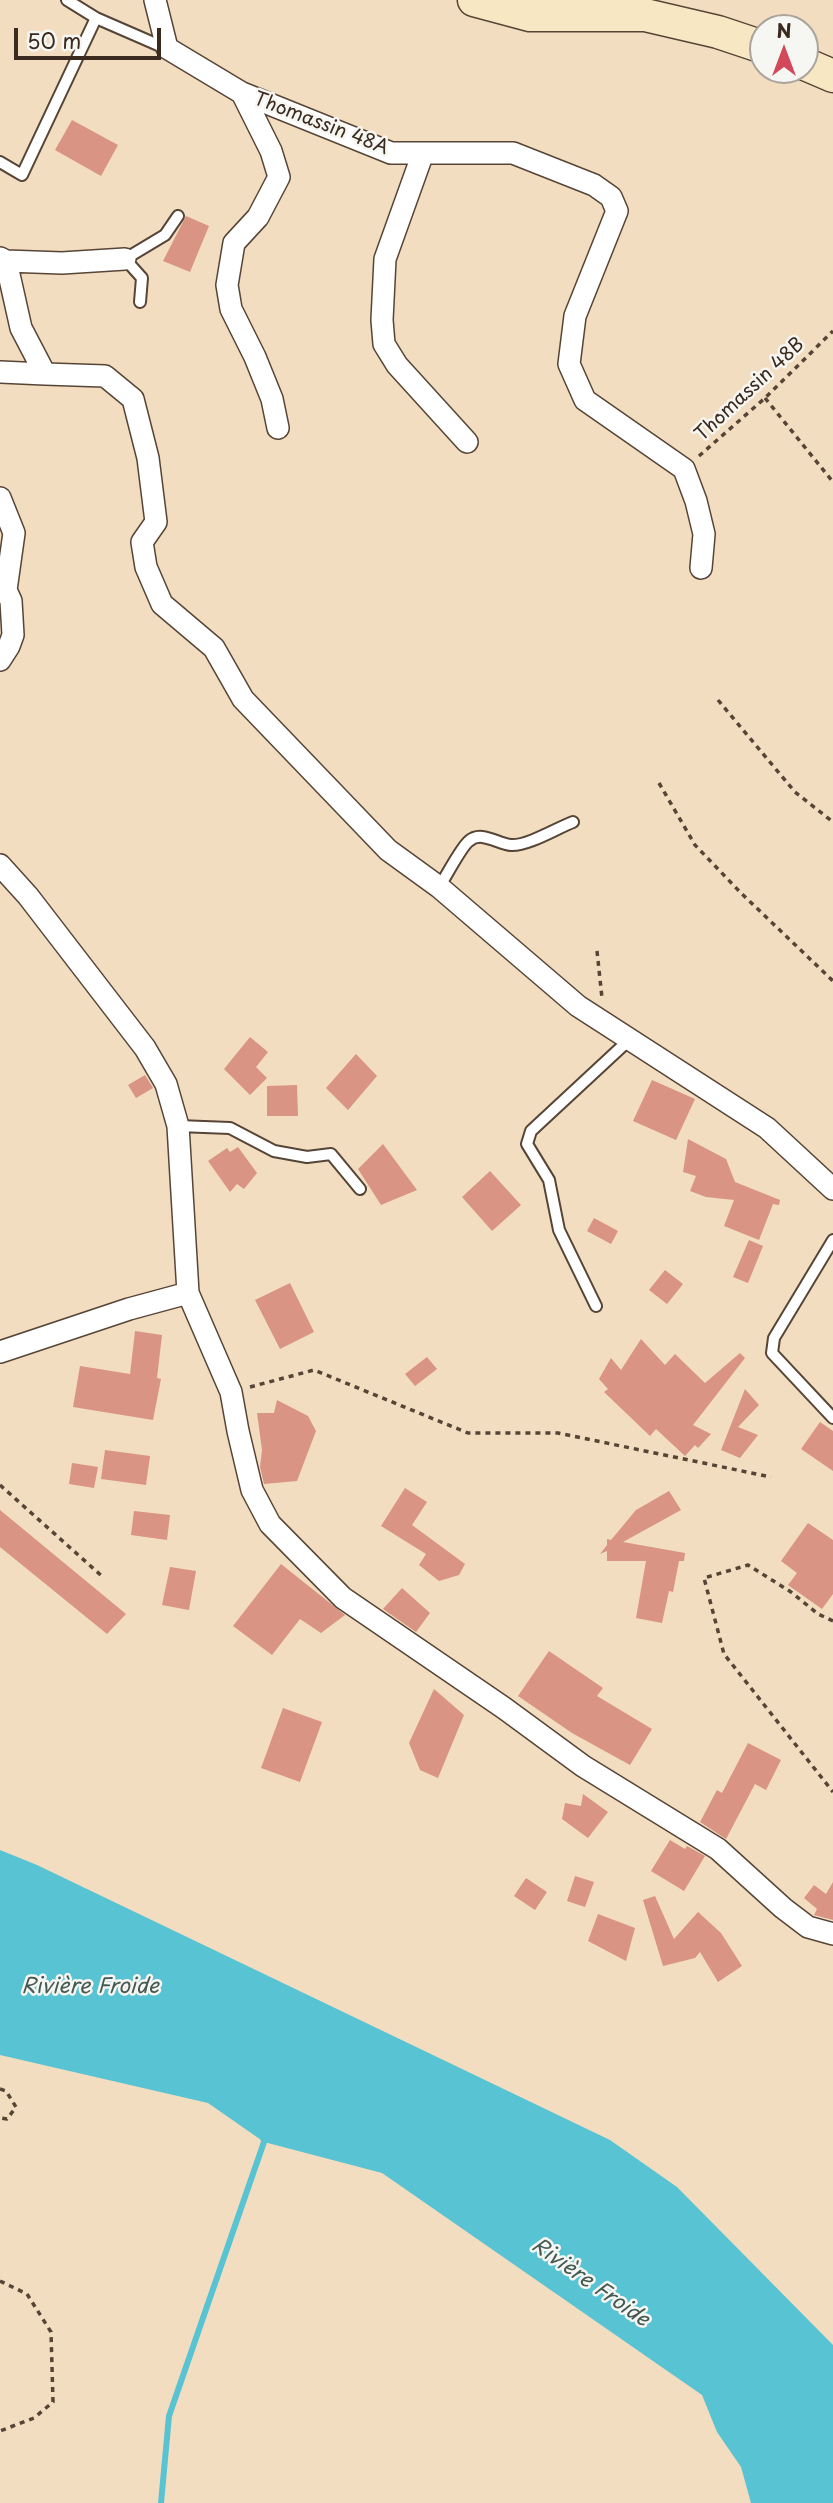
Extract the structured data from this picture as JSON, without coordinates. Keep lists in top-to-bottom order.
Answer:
{
  "streets": {
    "street": ["Thomassin 48A"],
    "path": ["Thomassin 48B"]
  },
  "crossings": [
    ["Thomassin 48A", "Thomassin 48B"]
  ],
  "water": ["Rivière Froide"],
  "scale_bar": "50 m",
  "north": "top"
}
